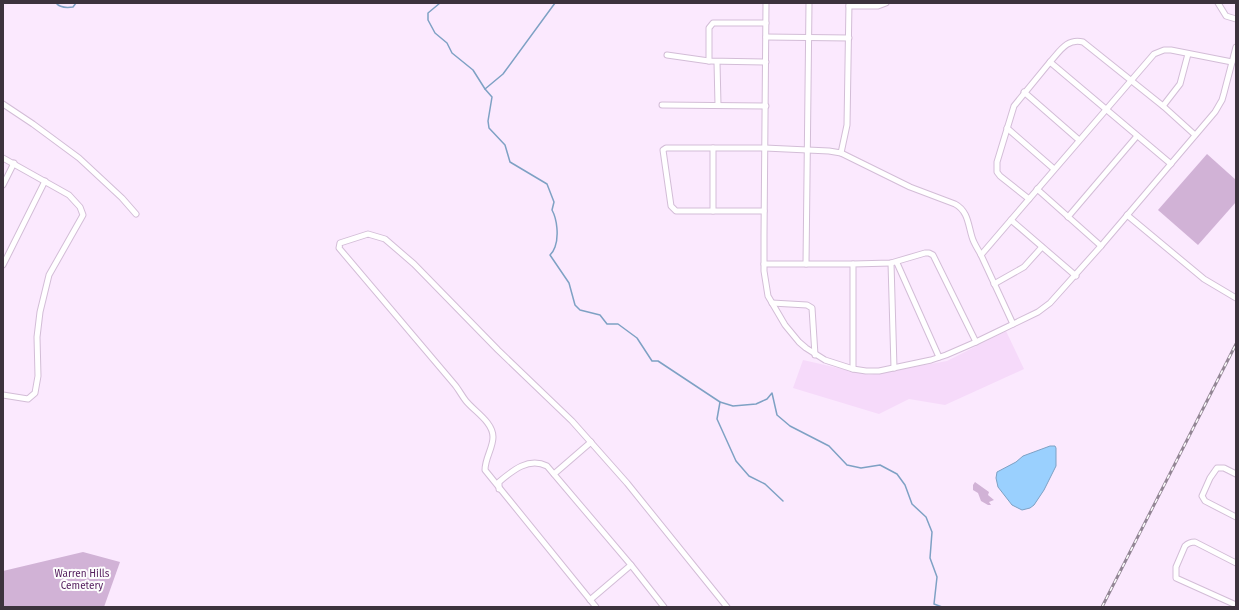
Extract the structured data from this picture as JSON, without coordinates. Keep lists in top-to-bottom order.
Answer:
{
  "parks": ["Warren Hills Cemetery"]
}
